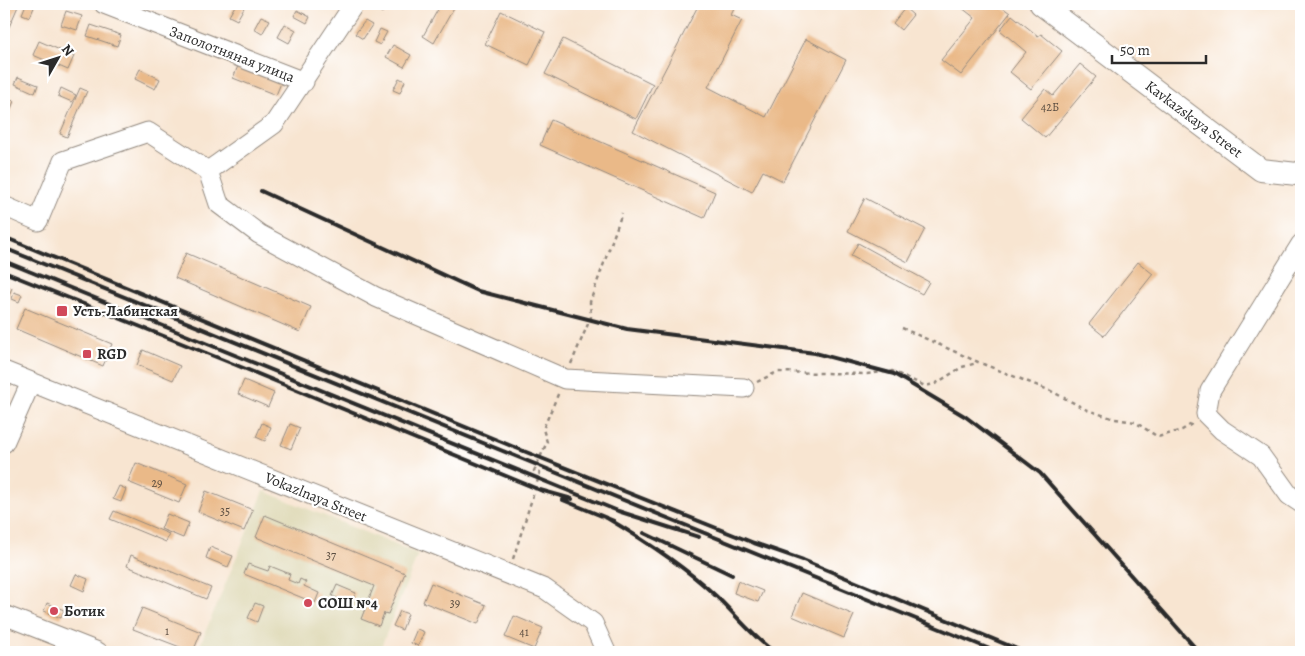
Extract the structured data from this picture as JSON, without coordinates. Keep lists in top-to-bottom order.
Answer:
{
  "streets": {
    "main road": ["Kavkazskaya Street"],
    "street": ["Заполотняная улица", "Vokazlnaya Street"]
  },
  "places": {
    "transit": ["Усть-Лабинская", "RGD"],
    "other": ["СОШ №4", "Ботик"]
  },
  "house_numbers": [
    "42Б",
    "29",
    "35",
    "37",
    "39",
    "1",
    "41"
  ],
  "scale_bar": "50 m",
  "north": "top right"
}
